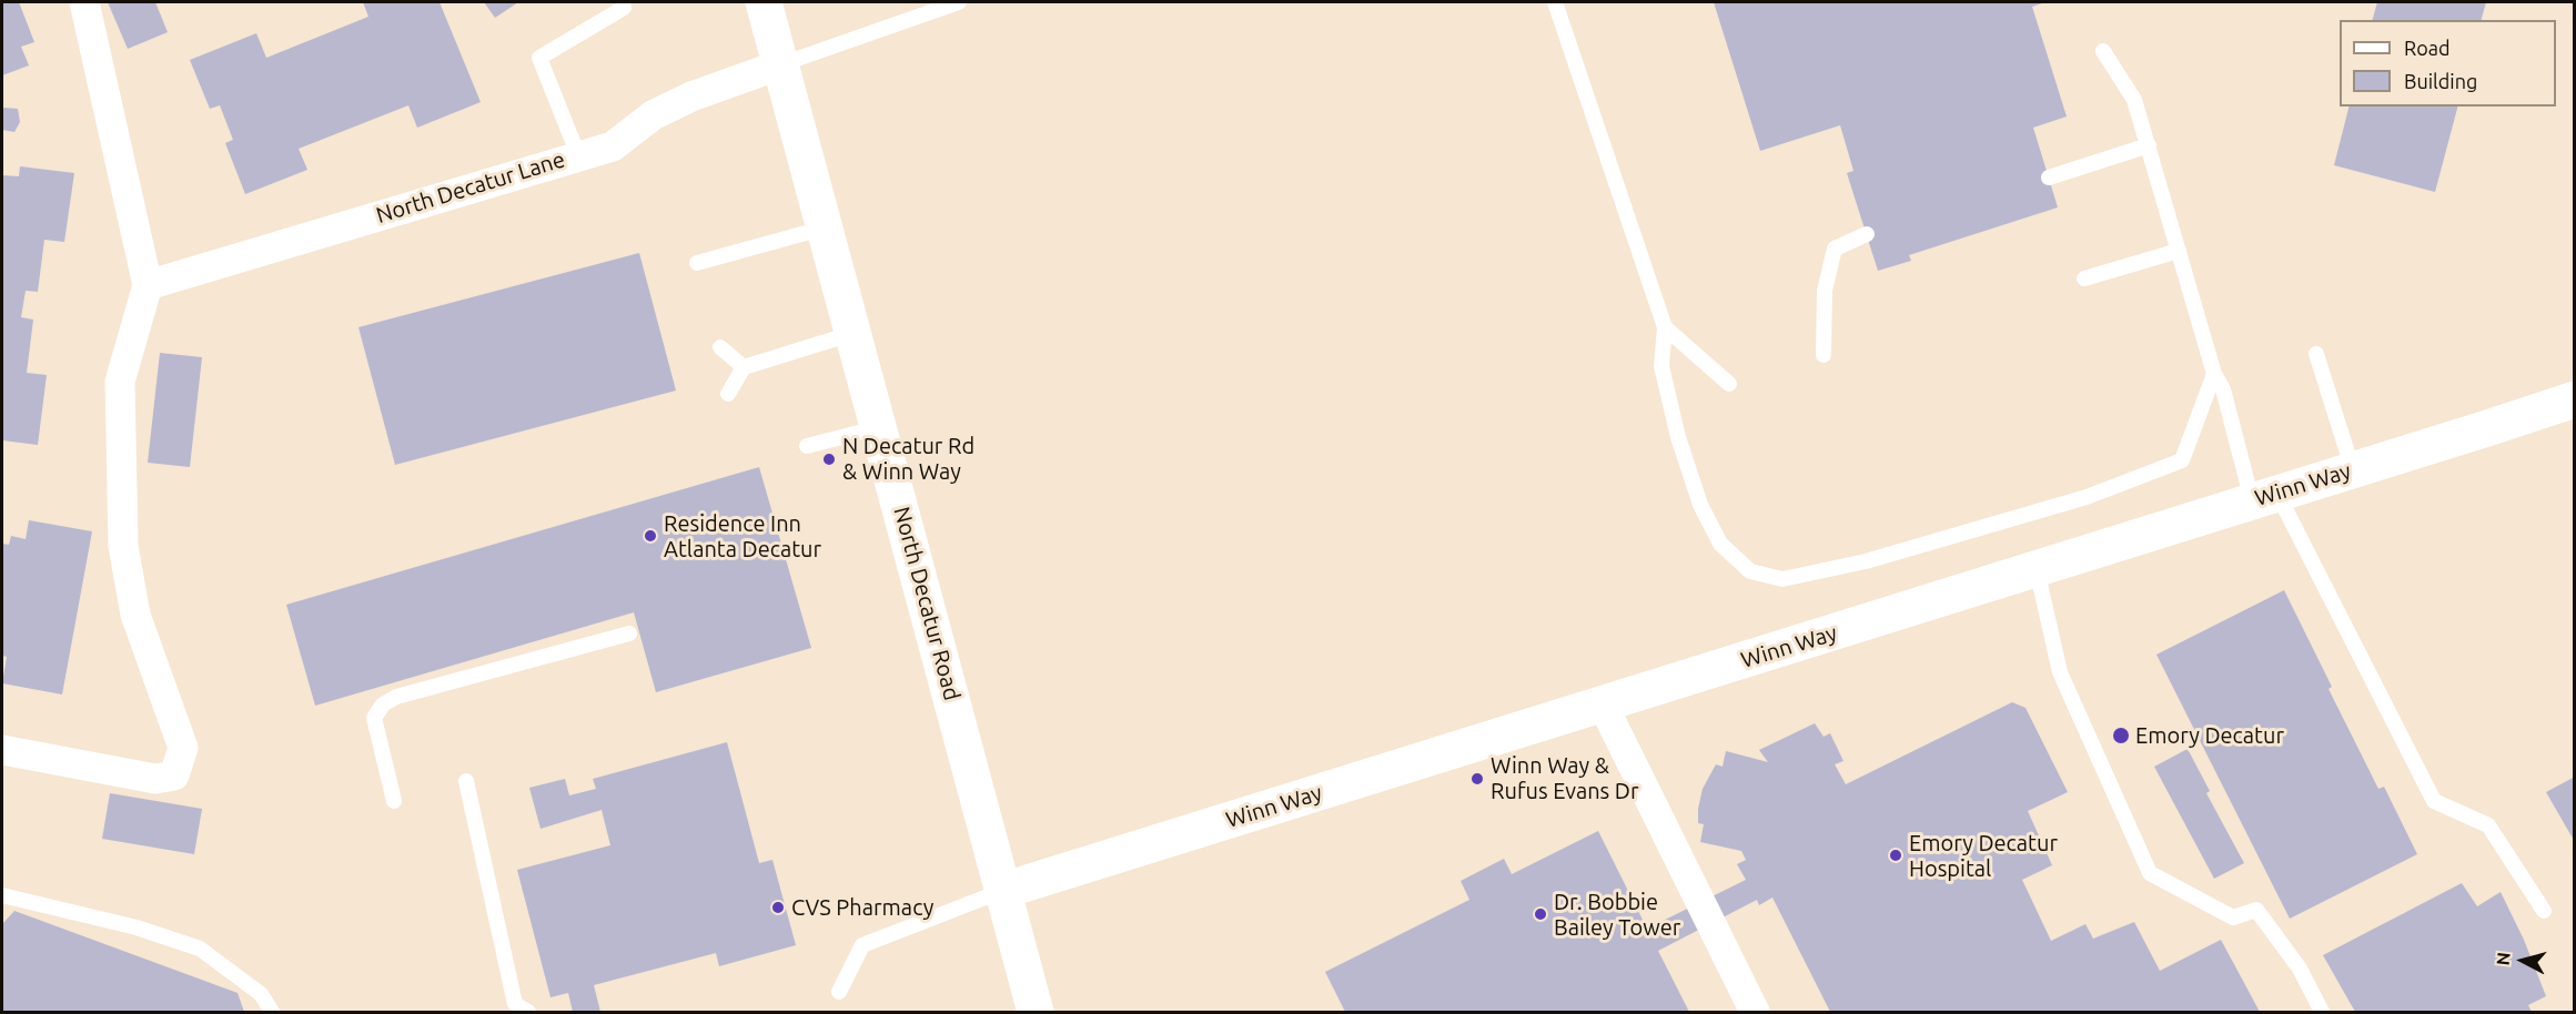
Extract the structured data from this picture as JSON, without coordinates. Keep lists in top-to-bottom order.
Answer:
{
  "streets": {
    "street": ["North Decatur Lane", "Winn Way", "North Decatur Road"]
  },
  "crossings": [
    ["North Decatur Lane", "North Decatur Road"],
    ["Winn Way", "North Decatur Road"]
  ],
  "places": [
    "N Decatur Rd & Winn Way",
    "Residence Inn Atlanta Decatur",
    "Emory Decatur",
    "Winn Way & Rufus Evans Dr",
    "Emory Decatur Hospital",
    "CVS Pharmacy",
    "Dr. Bobbie Bailey Tower"
  ],
  "legend": ["Road", "Building"],
  "north": "left"
}
